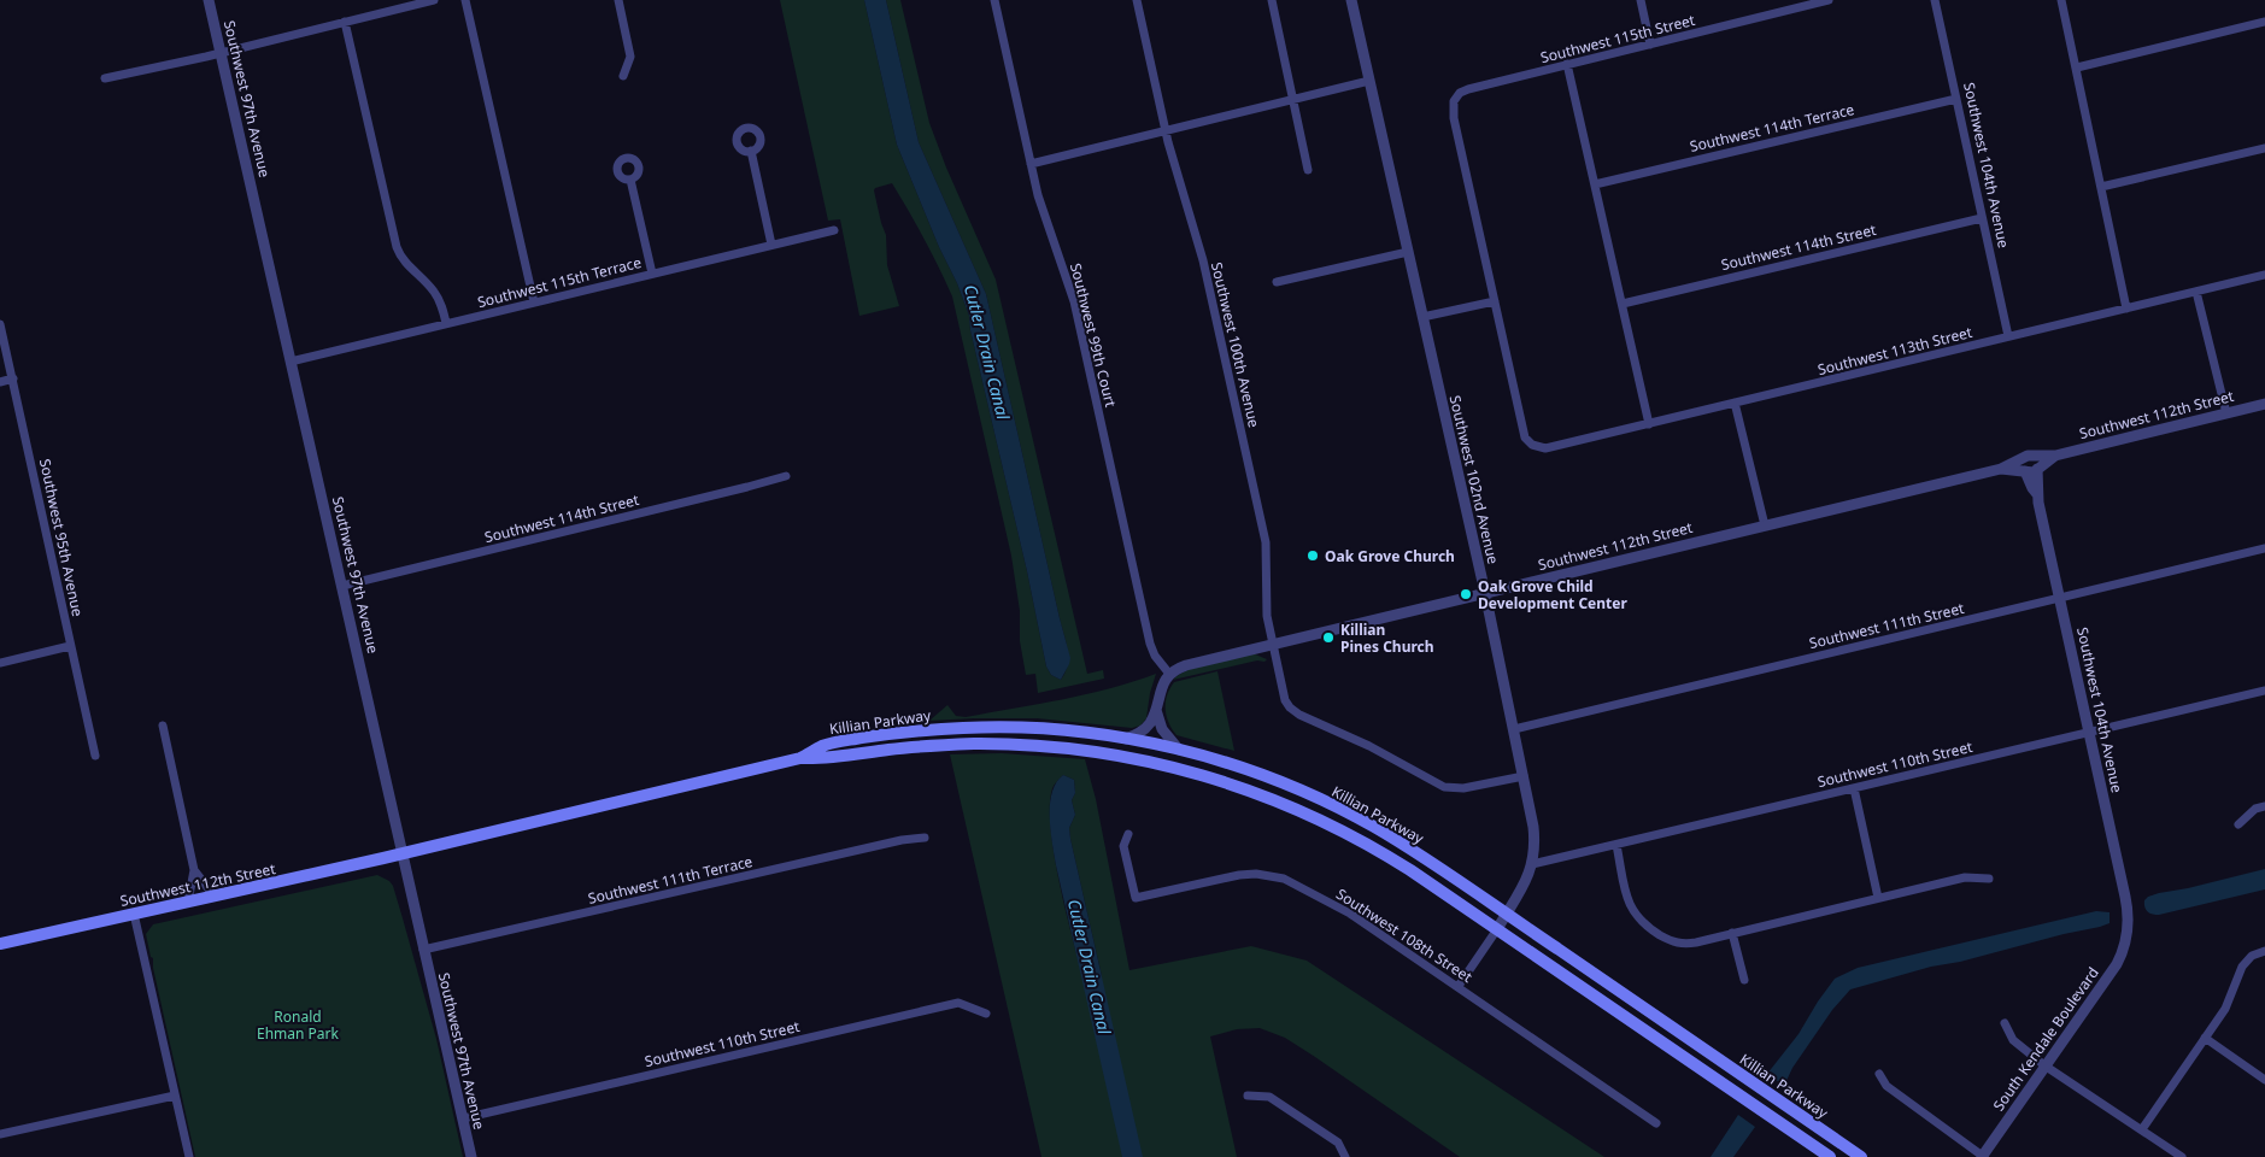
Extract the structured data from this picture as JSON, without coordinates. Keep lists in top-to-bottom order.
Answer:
{
  "streets": {
    "main road": ["Southwest 112th Street", "Killian Parkway"],
    "street": [
      "Southwest 115th Street",
      "Southwest 97th Avenue",
      "Southwest 114th Terrace",
      "Southwest 104th Avenue",
      "Southwest 114th Street",
      "Southwest 115th Terrace",
      "Southwest 99th Court",
      "Southwest 100th Avenue",
      "Southwest 113th Street",
      "Southwest 102nd Avenue",
      "Southwest 95th Avenue",
      "Southwest 111th Street",
      "Southwest 110th Street",
      "Southwest 111th Terrace",
      "Southwest 108th Street",
      "South Kendale Boulevard"
    ]
  },
  "crossings": [
    ["Southwest 115th Street", "Southwest 113th Street"],
    ["Southwest 97th Avenue", "Southwest 114th Street"],
    ["Southwest 97th Avenue", "Southwest 115th Terrace"],
    ["Southwest 97th Avenue", "Southwest 112th Street"],
    ["Southwest 97th Avenue", "Killian Parkway"],
    ["Southwest 97th Avenue", "Southwest 110th Street"],
    ["Southwest 97th Avenue", "Southwest 111th Terrace"],
    ["Southwest 114th Terrace", "Southwest 104th Avenue"],
    ["Southwest 104th Avenue", "Southwest 114th Street"],
    ["Southwest 104th Avenue", "Southwest 113th Street"],
    ["Southwest 104th Avenue", "Southwest 112th Street"],
    ["Southwest 104th Avenue", "Southwest 111th Street"],
    ["Southwest 104th Avenue", "Southwest 110th Street"],
    ["Southwest 104th Avenue", "South Kendale Boulevard"],
    ["Southwest 99th Court", "Southwest 112th Street"],
    ["Southwest 100th Avenue", "Southwest 112th Street"],
    ["Southwest 100th Avenue", "Southwest 102nd Avenue"],
    ["Southwest 112th Street", "Southwest 102nd Avenue"],
    ["Southwest 112th Street", "Killian Parkway"],
    ["Southwest 102nd Avenue", "Southwest 111th Street"],
    ["Southwest 102nd Avenue", "Killian Parkway"],
    ["Southwest 102nd Avenue", "Southwest 110th Street"],
    ["Southwest 102nd Avenue", "Southwest 108th Street"]
  ],
  "water": ["Cutler Drain Canal"],
  "parks": ["Ronald Ehman Park"],
  "places": ["Oak Grove Church", "Oak Grove Child Development Center", "Killian Pines Church"]
}
